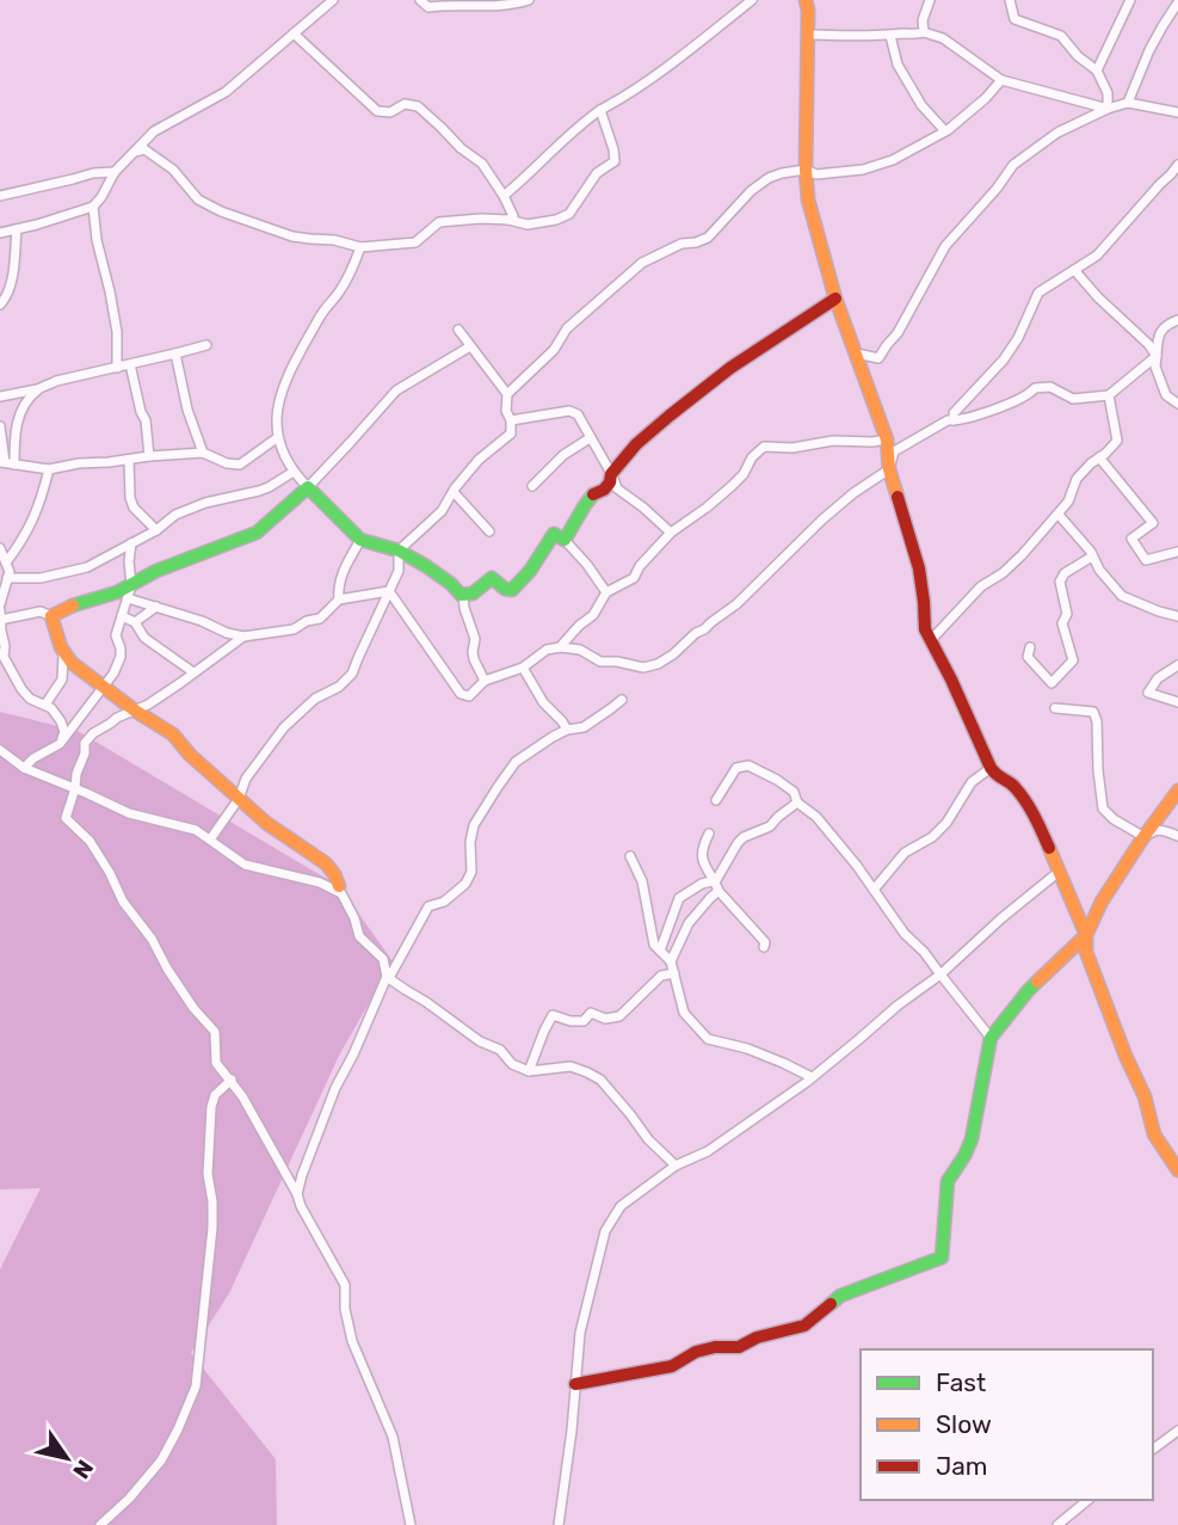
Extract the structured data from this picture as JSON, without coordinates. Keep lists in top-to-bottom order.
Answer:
{
  "legend": ["Fast", "Slow", "Jam"],
  "north": "bottom right"
}
